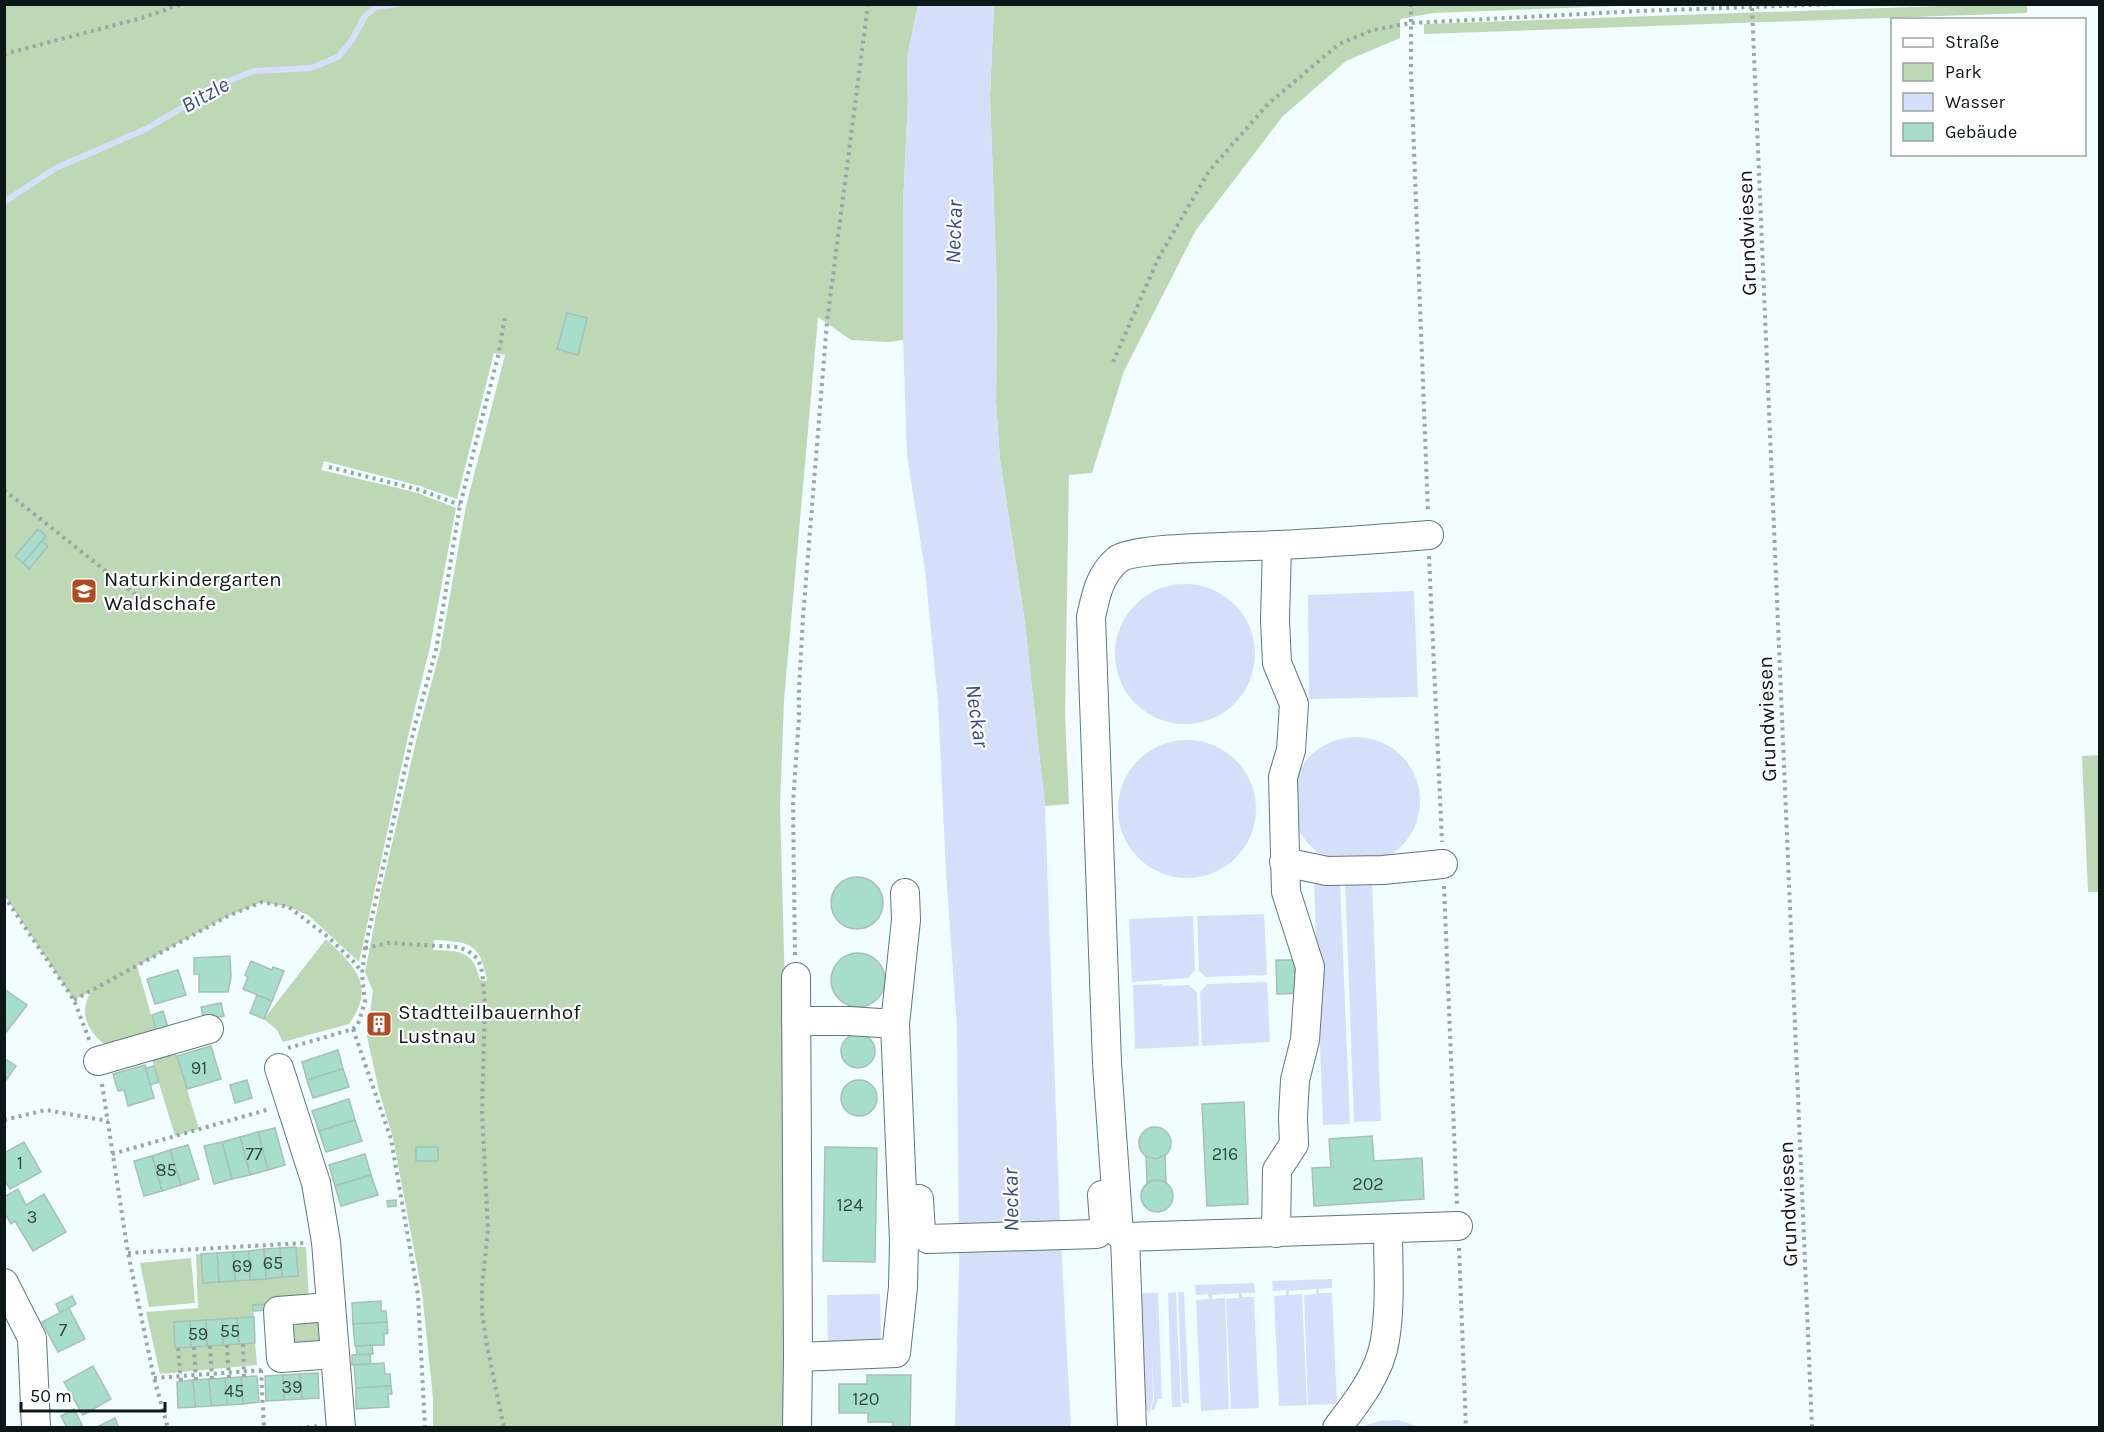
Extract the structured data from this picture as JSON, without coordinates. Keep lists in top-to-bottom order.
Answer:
{
  "streets": {
    "path": ["Grundwiesen"]
  },
  "water": ["Bitzle", "Neckar"],
  "places": {
    "school or university": ["Naturkindergarten Waldschafe"],
    "building": ["Stadtteilbauernhof Lustnau"]
  },
  "house_numbers": [
    "91",
    "77",
    "216",
    "1",
    "85",
    "202",
    "124",
    "3",
    "65",
    "69",
    "7",
    "55",
    "59",
    "39",
    "45",
    "120"
  ],
  "legend": [
    "Straße",
    "Park",
    "Wasser",
    "Gebäude"
  ],
  "scale_bar": "50 m"
}
